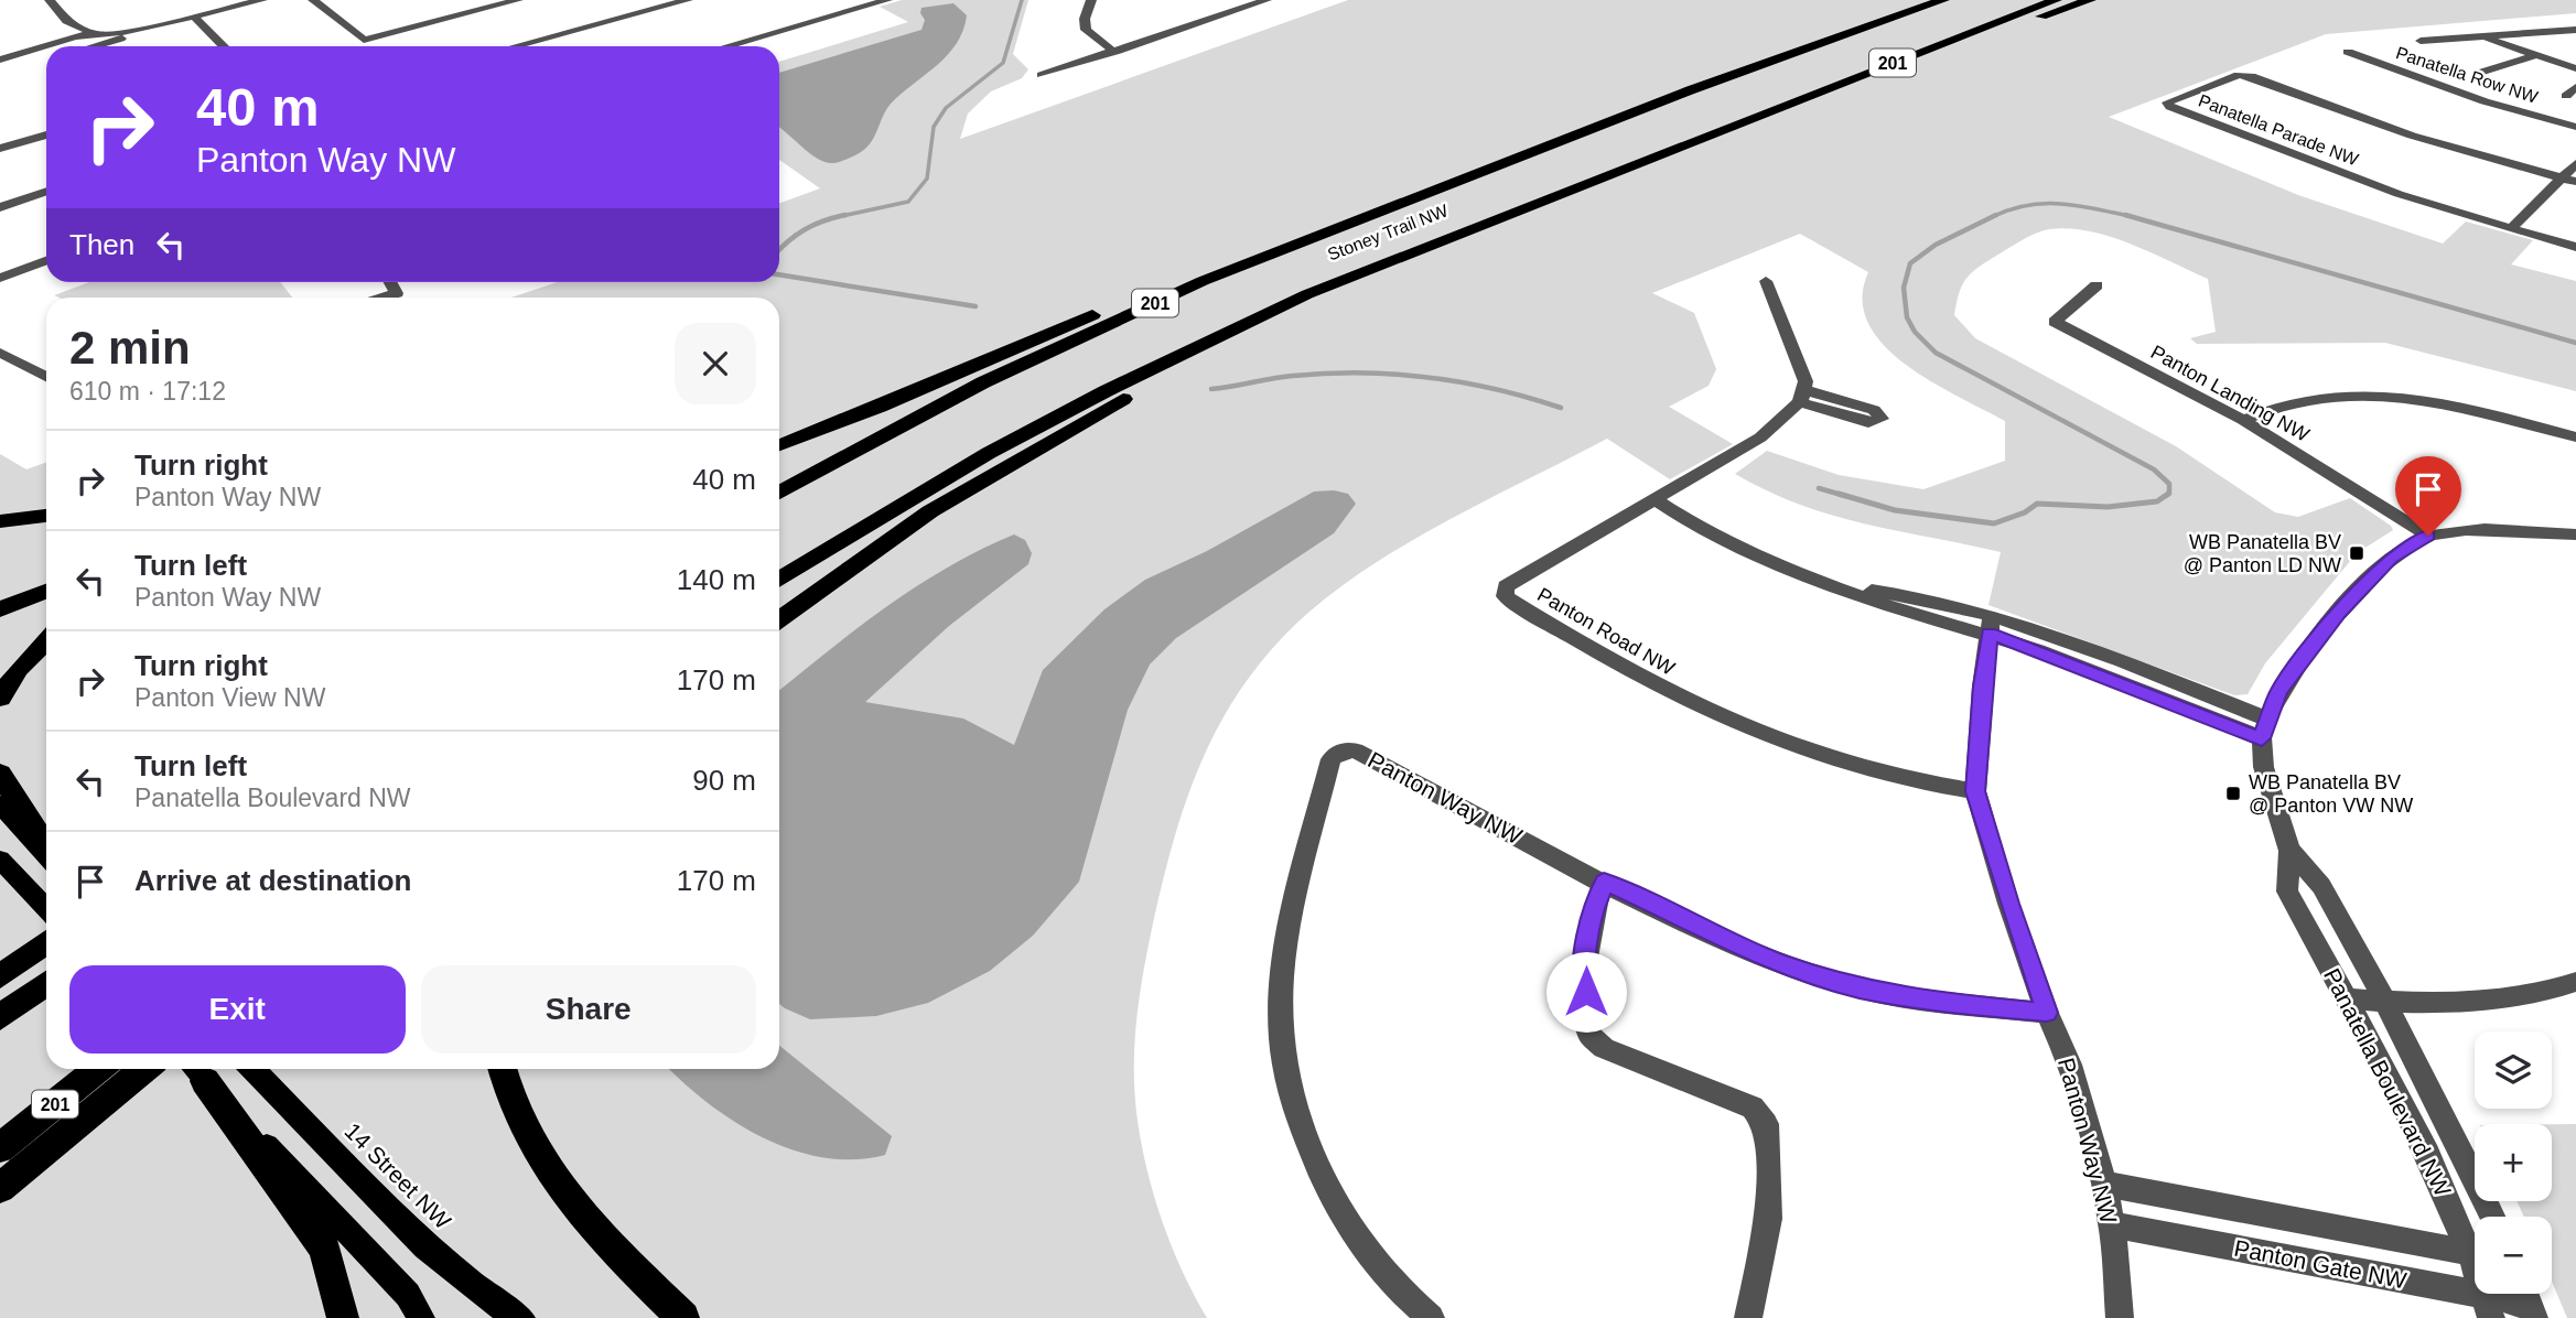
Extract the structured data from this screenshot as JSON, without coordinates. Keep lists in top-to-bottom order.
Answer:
{
  "streets": {
    "highway": ["201", "Stoney Trail NW"],
    "main road": ["14 Street NW"],
    "street": [
      "Panatella Row NW",
      "Panatella Parade NW",
      "Panton Landing NW",
      "Panton Road NW",
      "Panton Way NW",
      "Panatella Boulevard NW",
      "Panton Gate NW"
    ]
  },
  "crossings": [
    ["Panton Landing NW", "Panatella Boulevard NW"],
    ["Panton Road NW", "Panton Way NW"],
    ["Panton Way NW", "Panton Gate NW"]
  ],
  "places": {
    "transit": ["WB Panatella BV @ Panton LD NW", "WB Panatella BV @ Panton VW NW"]
  },
  "page": {
    "turn": ["40 m", "Panton Way NW"],
    "then": "Then",
    "heading": ["2 min", "610 m · 17:12"],
    "list": [
      {
        "name": "Turn right",
        "note": "Panton Way NW",
        "value": "40 m"
      },
      {
        "name": "Turn left",
        "note": "Panton Way NW",
        "value": "140 m"
      },
      {
        "name": "Turn right",
        "note": "Panton View NW",
        "value": "170 m"
      },
      {
        "name": "Turn left",
        "note": "Panatella Boulevard NW",
        "value": "90 m"
      },
      {
        "name": "Arrive at destination",
        "value": "170 m"
      }
    ],
    "buttons": ["Exit", "Share"],
    "map_buttons": ["+", "−"]
  }
}
